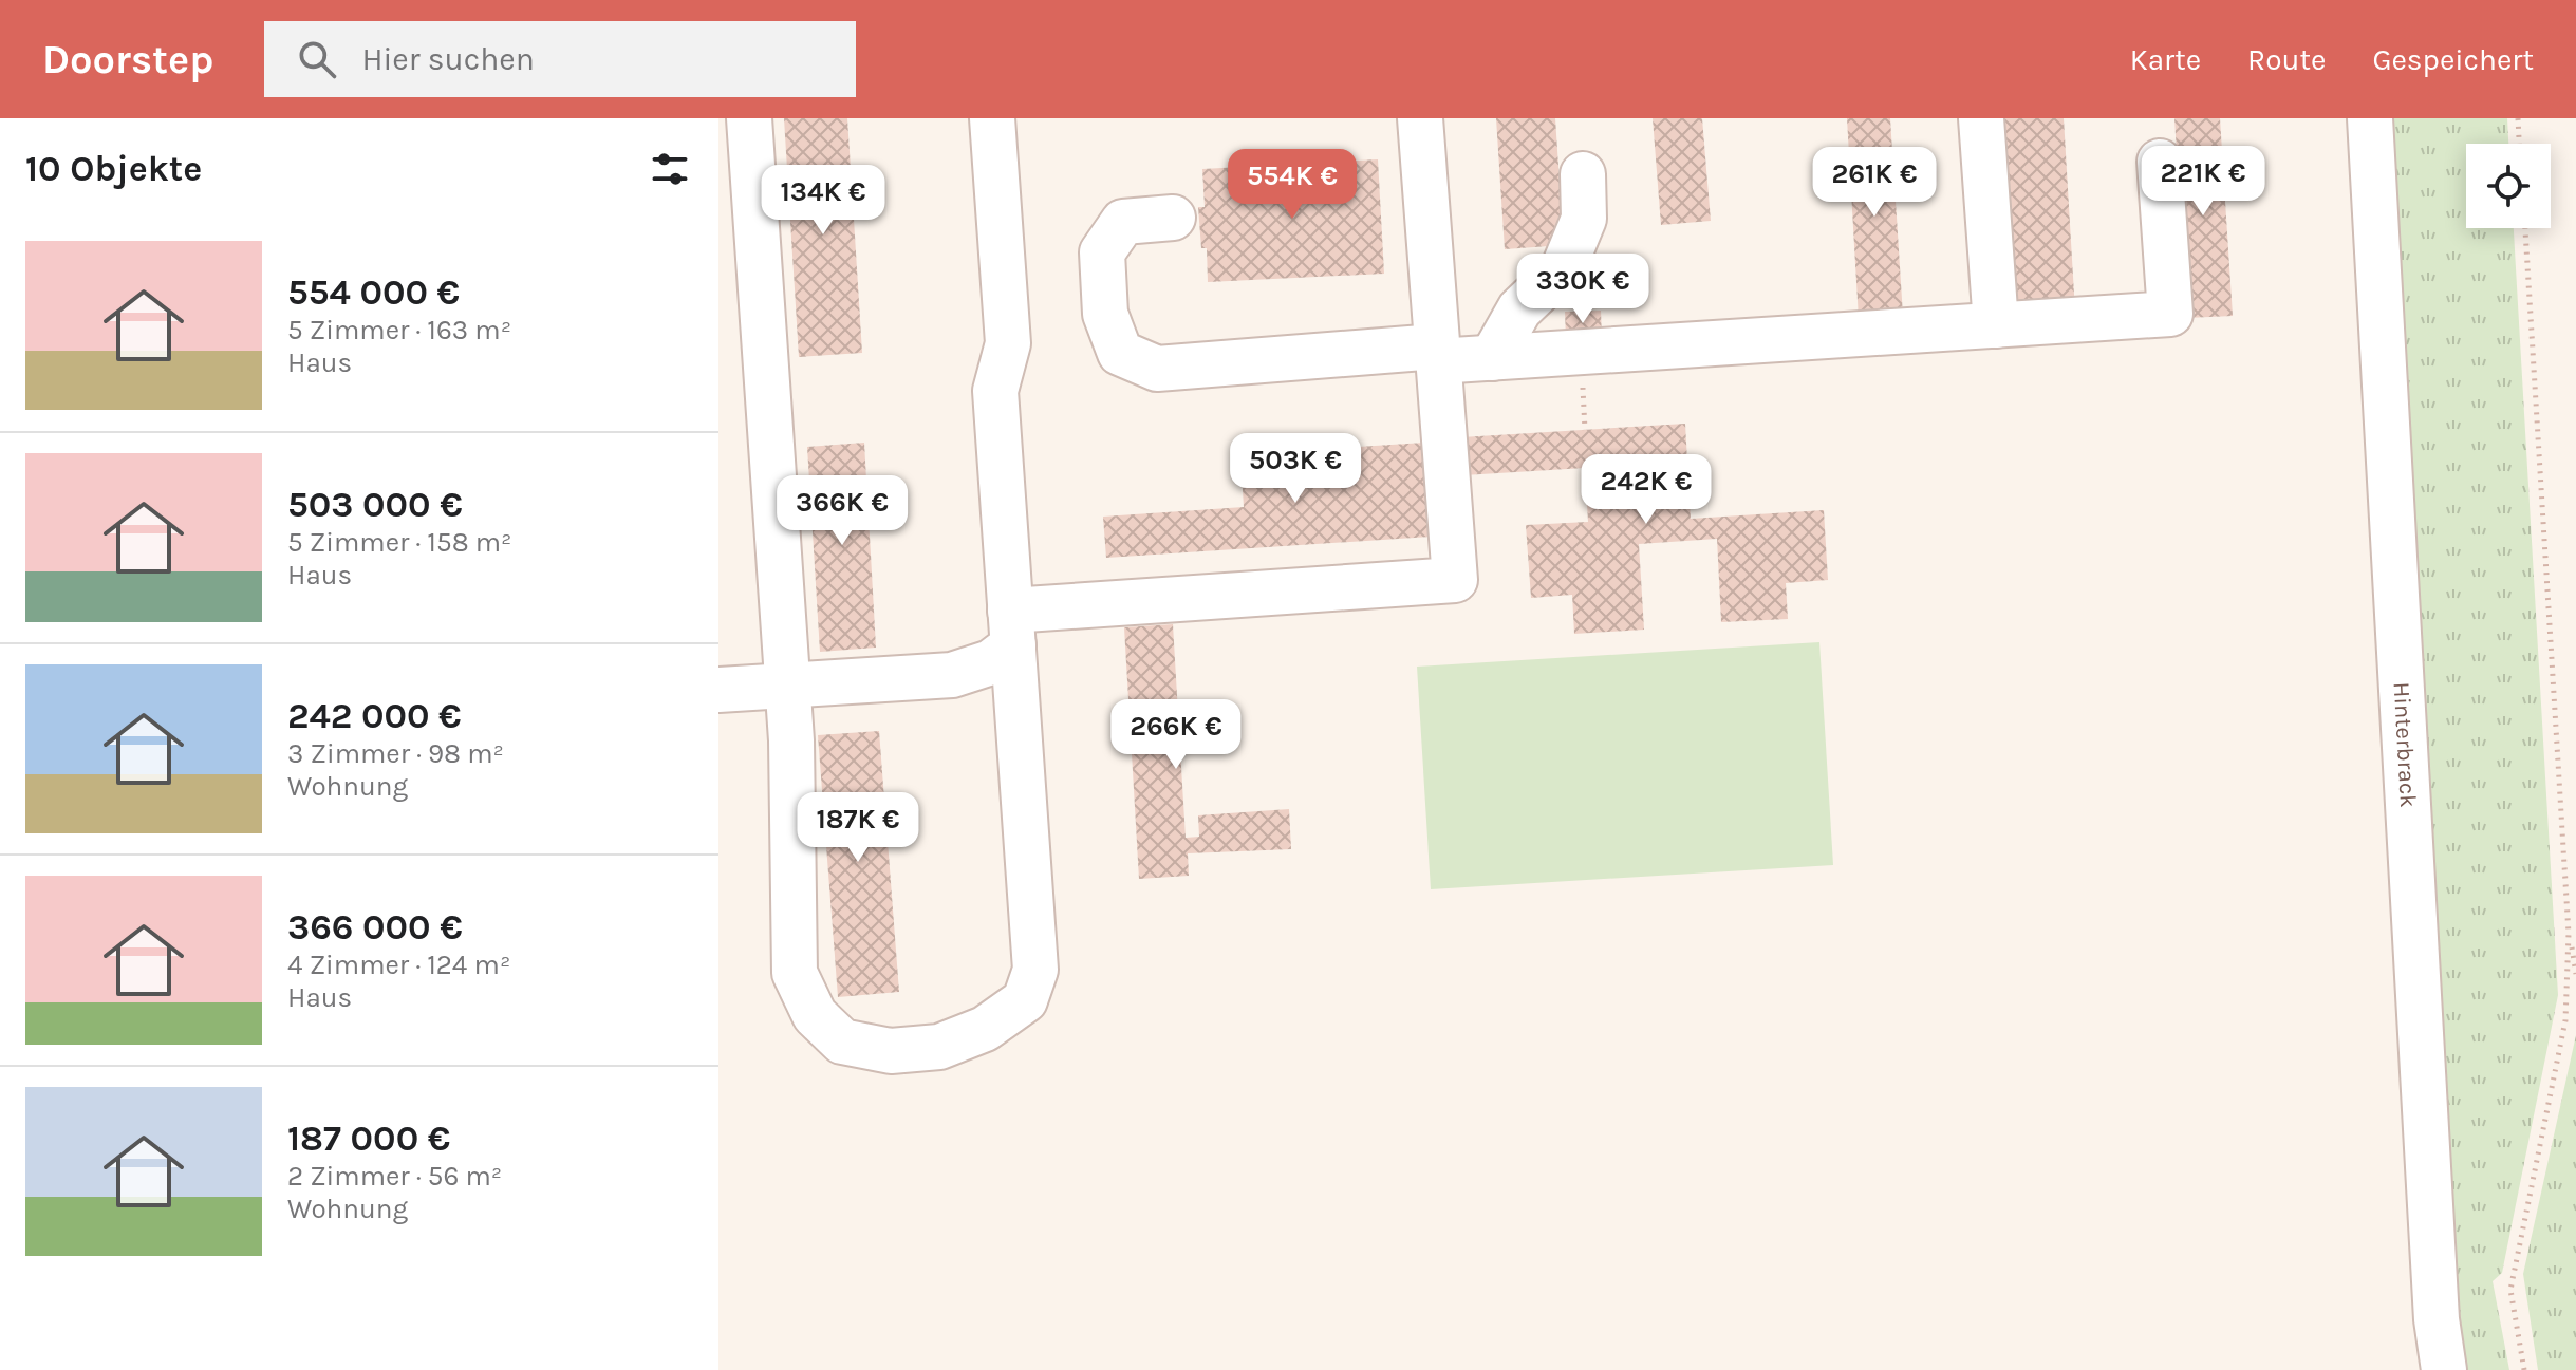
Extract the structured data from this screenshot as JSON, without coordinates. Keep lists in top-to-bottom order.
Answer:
{
  "streets": {
    "lane": ["Hinterbrack"]
  },
  "page": {
    "header": "Doorstep",
    "search": "Hier suchen",
    "nav": ["Karte", "Route", "Gespeichert"],
    "heading": "10 Objekte",
    "price": [
      "221K €",
      "261K €",
      "554K €",
      "134K €",
      "330K €",
      "503K €",
      "242K €",
      "366K €",
      "266K €",
      "187K €"
    ],
    "list": [
      {
        "name": "554 000 €",
        "note": "5 Zimmer · 163 m² · Haus"
      },
      {
        "name": "503 000 €",
        "note": "5 Zimmer · 158 m² · Haus"
      },
      {
        "name": "242 000 €",
        "note": "3 Zimmer · 98 m² · Wohnung"
      },
      {
        "name": "366 000 €",
        "note": "4 Zimmer · 124 m² · Haus"
      },
      {
        "name": "187 000 €",
        "note": "2 Zimmer · 56 m² · Wohnung"
      }
    ]
  }
}
